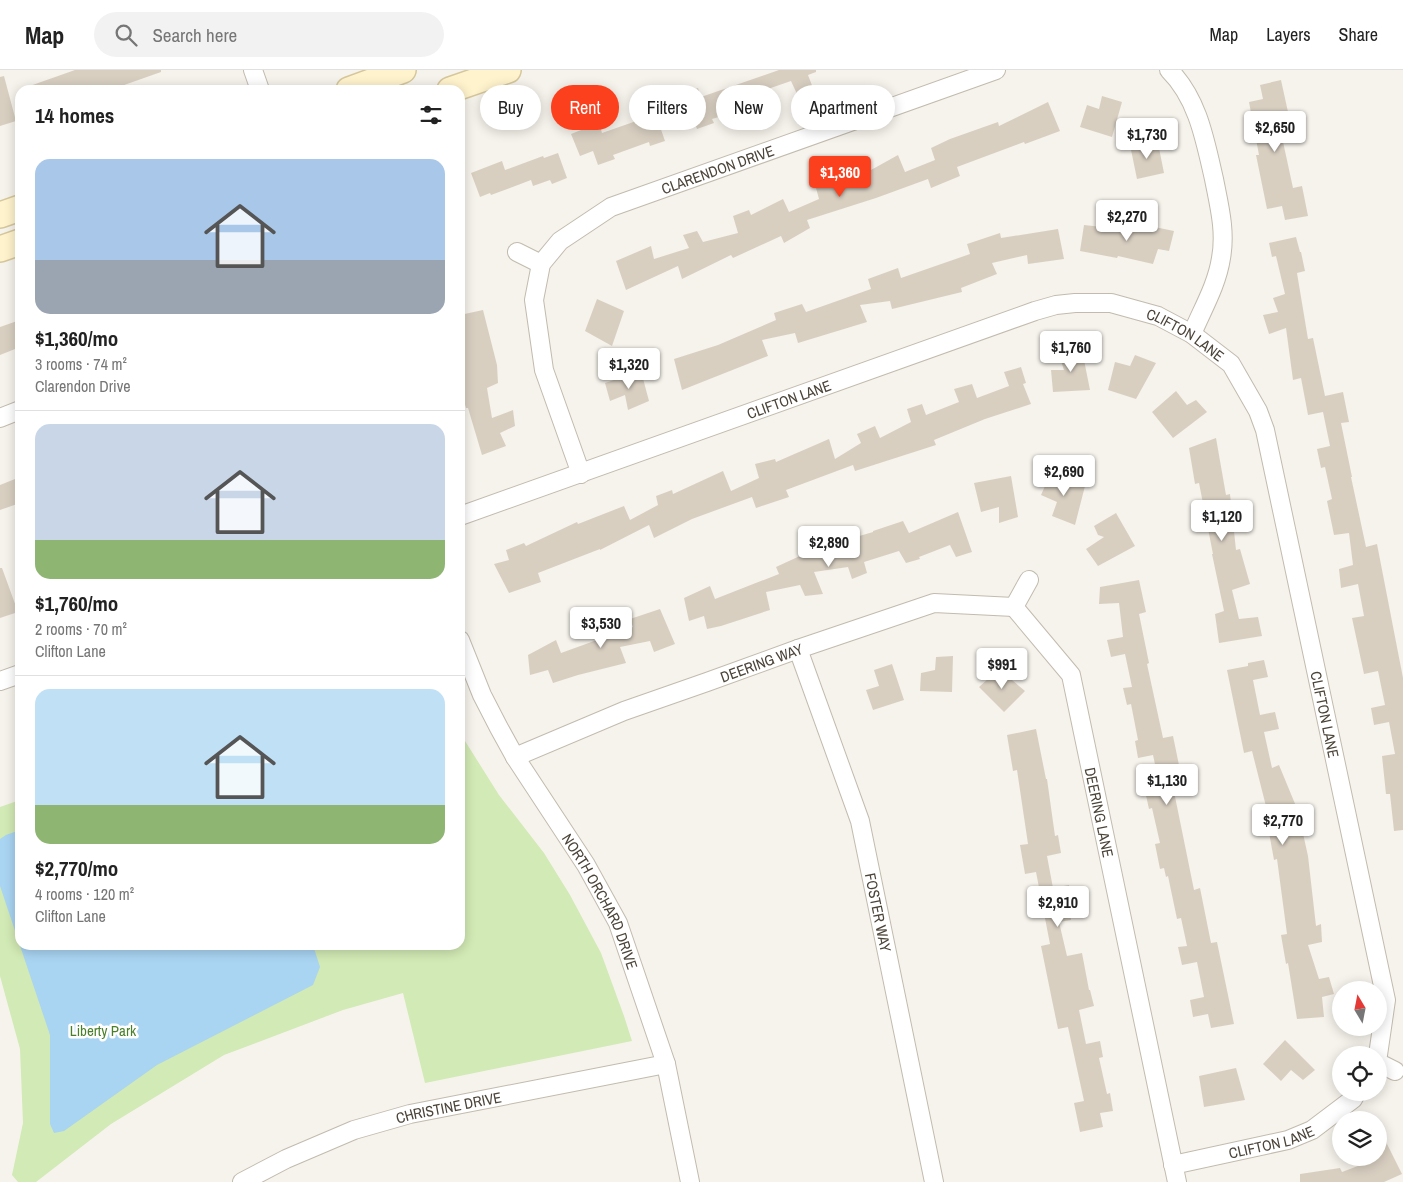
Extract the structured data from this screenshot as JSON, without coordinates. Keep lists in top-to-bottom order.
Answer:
{
  "streets": {
    "street": [
      "CLARENDON DRIVE",
      "CLIFTON LANE",
      "DEERING WAY",
      "DEERING LANE",
      "NORTH ORCHARD DRIVE",
      "FOSTER WAY",
      "CHRISTINE DRIVE"
    ]
  },
  "crossings": [
    ["CLARENDON DRIVE", "CLIFTON LANE"],
    ["CLIFTON LANE", "DEERING LANE"],
    ["DEERING WAY", "DEERING LANE"],
    ["DEERING WAY", "NORTH ORCHARD DRIVE"],
    ["DEERING WAY", "FOSTER WAY"],
    ["NORTH ORCHARD DRIVE", "CHRISTINE DRIVE"]
  ],
  "parks": ["Liberty Park"],
  "north": "top",
  "page": {
    "header": "Map",
    "search": "Search here",
    "nav": ["Map", "Layers", "Share"],
    "chip": [
      "Buy",
      "Rent",
      "Filters",
      "New",
      "Apartment"
    ],
    "heading": "14 homes",
    "price": [
      "$2,650",
      "$1,730",
      "$1,360",
      "$2,270",
      "$1,760",
      "$1,320",
      "$2,690",
      "$1,120",
      "$2,890",
      "$3,530",
      "$991",
      "$1,130",
      "$2,770",
      "$2,910"
    ],
    "list": [
      {
        "name": "$1,360/mo",
        "note": "3 rooms · 74 m² · Clarendon Drive"
      },
      {
        "name": "$1,760/mo",
        "note": "2 rooms · 70 m² · Clifton Lane"
      },
      {
        "name": "$2,770/mo",
        "note": "4 rooms · 120 m² · Clifton Lane"
      }
    ]
  }
}
